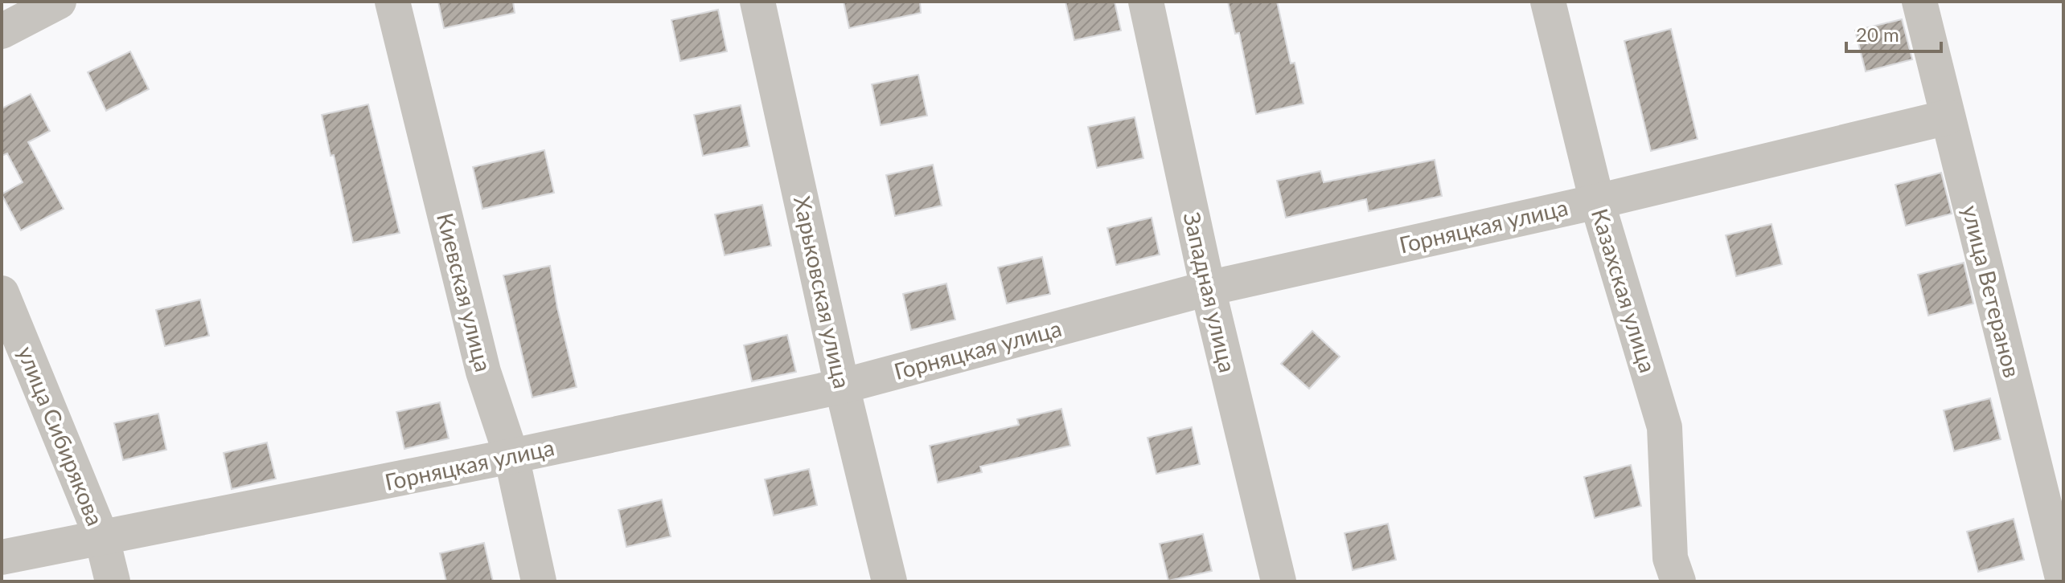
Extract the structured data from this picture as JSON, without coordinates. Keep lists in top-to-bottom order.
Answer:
{
  "streets": {
    "street": [
      "Горняцкая улица",
      "Казахская улица",
      "улица Ветеранов",
      "Киевская улица",
      "Харьковская улица",
      "Западная улица",
      "улица Сибирякова"
    ]
  },
  "crossings": [
    ["Горняцкая улица", "Казахская улица"],
    ["Горняцкая улица", "улица Ветеранов"],
    ["Горняцкая улица", "Киевская улица"],
    ["Горняцкая улица", "Харьковская улица"],
    ["Горняцкая улица", "Западная улица"],
    ["Горняцкая улица", "улица Сибирякова"]
  ],
  "scale_bar": "20 m"
}
